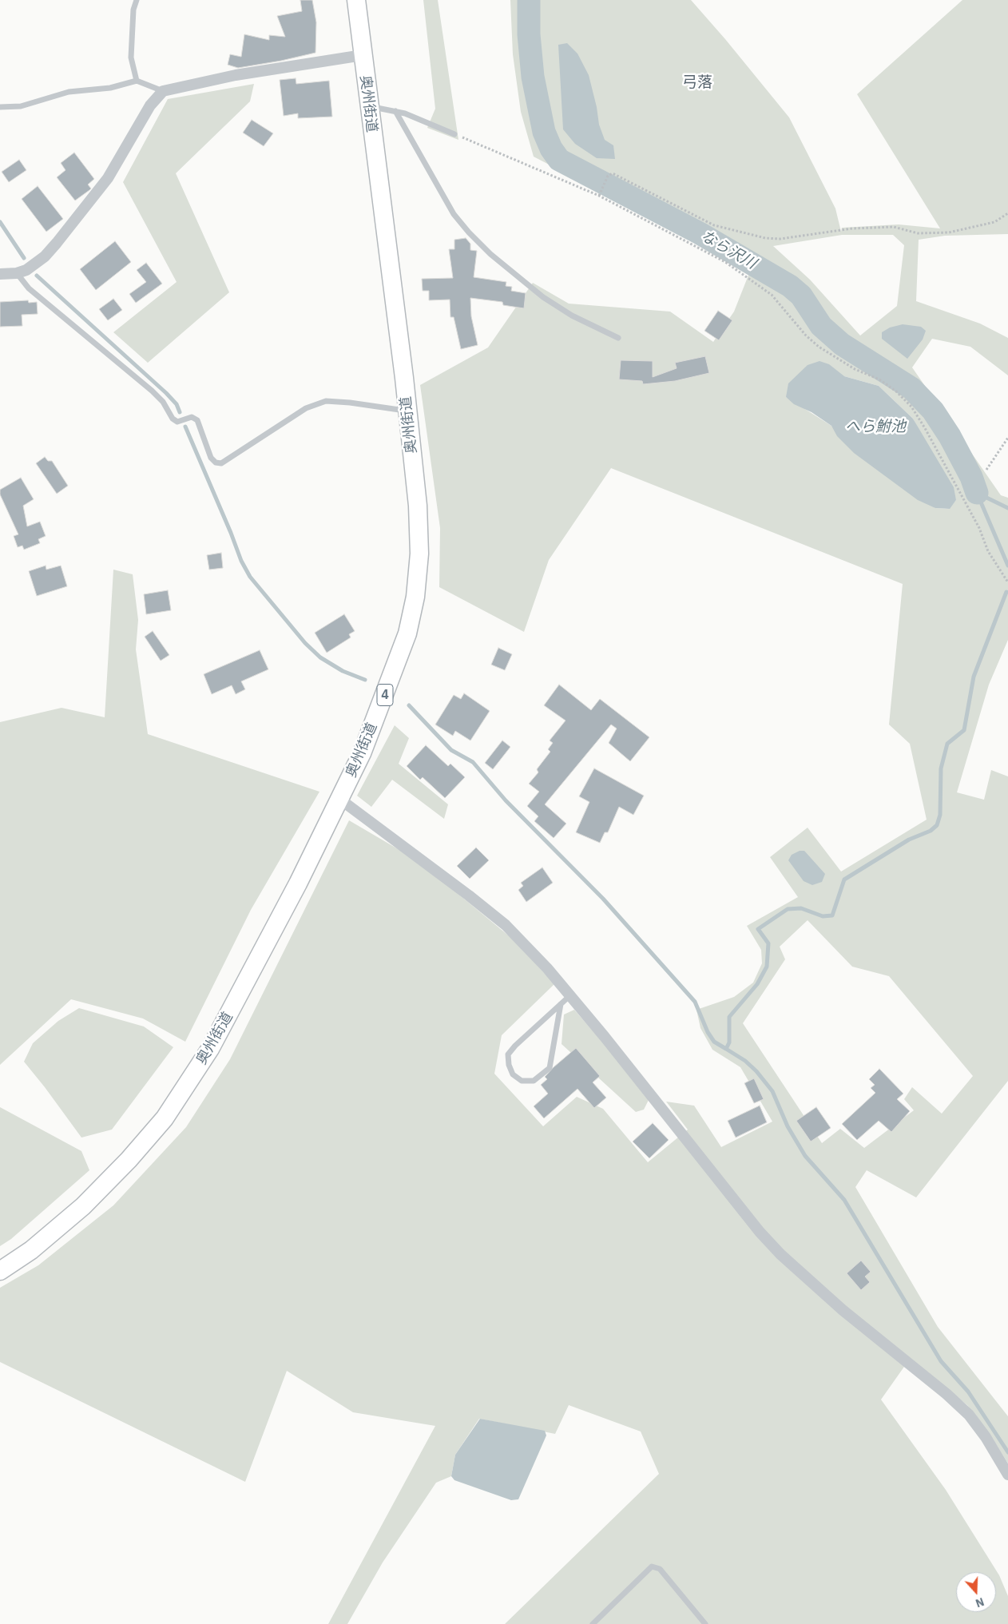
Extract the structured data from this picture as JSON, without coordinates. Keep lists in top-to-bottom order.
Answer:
{
  "streets": {
    "highway": ["奥州街道", "4"]
  },
  "districts": ["弓落"],
  "water": ["なら沢川", "へら鮒池"],
  "north": "bottom"
}
